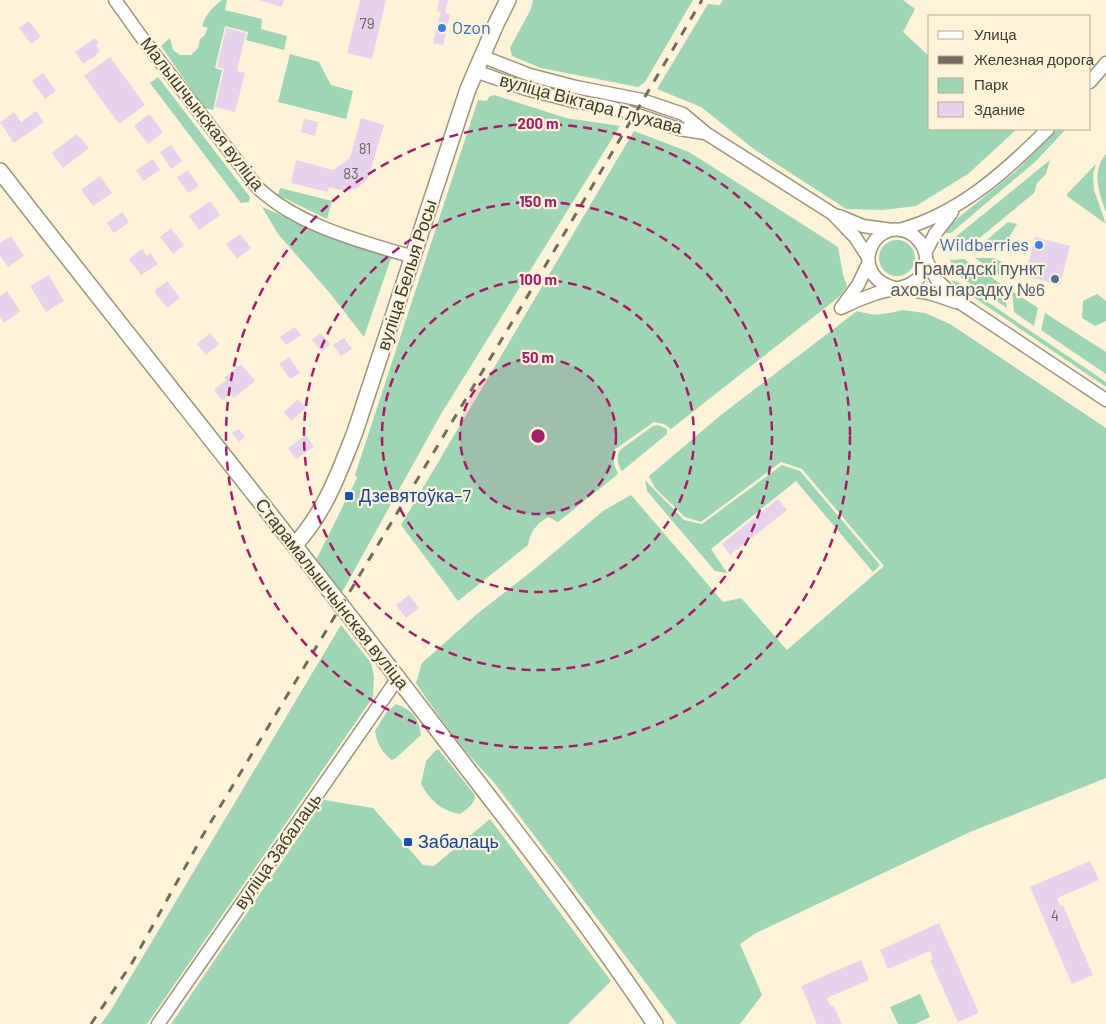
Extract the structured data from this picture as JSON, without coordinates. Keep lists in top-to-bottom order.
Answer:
{
  "streets": {
    "main road": ["вуліца Белыя Росы", "Старамалышчынская вуліца"],
    "street": ["вуліца Віктара Глухава", "Малышчынская вуліца", "вуліца Забалаць"]
  },
  "crossings": [
    ["вуліца Віктара Глухава", "вуліца Белыя Росы"],
    ["Малышчынская вуліца", "вуліца Белыя Росы"],
    ["вуліца Белыя Росы", "Старамалышчынская вуліца"],
    ["Старамалышчынская вуліца", "вуліца Забалаць"]
  ],
  "places": {
    "other": ["Ozon", "Wildberries", "Грамадскі пункт аховы парадку №6"],
    "transit": ["Дзевятоўка–7", "Забалаць"]
  },
  "house_numbers": [
    "79",
    "81",
    "83",
    "4"
  ],
  "legend": [
    "Улица",
    "Железная дорога",
    "Парк",
    "Здание"
  ],
  "rings": [
    "200 m",
    "150 m",
    "100 m",
    "50 m"
  ]
}
